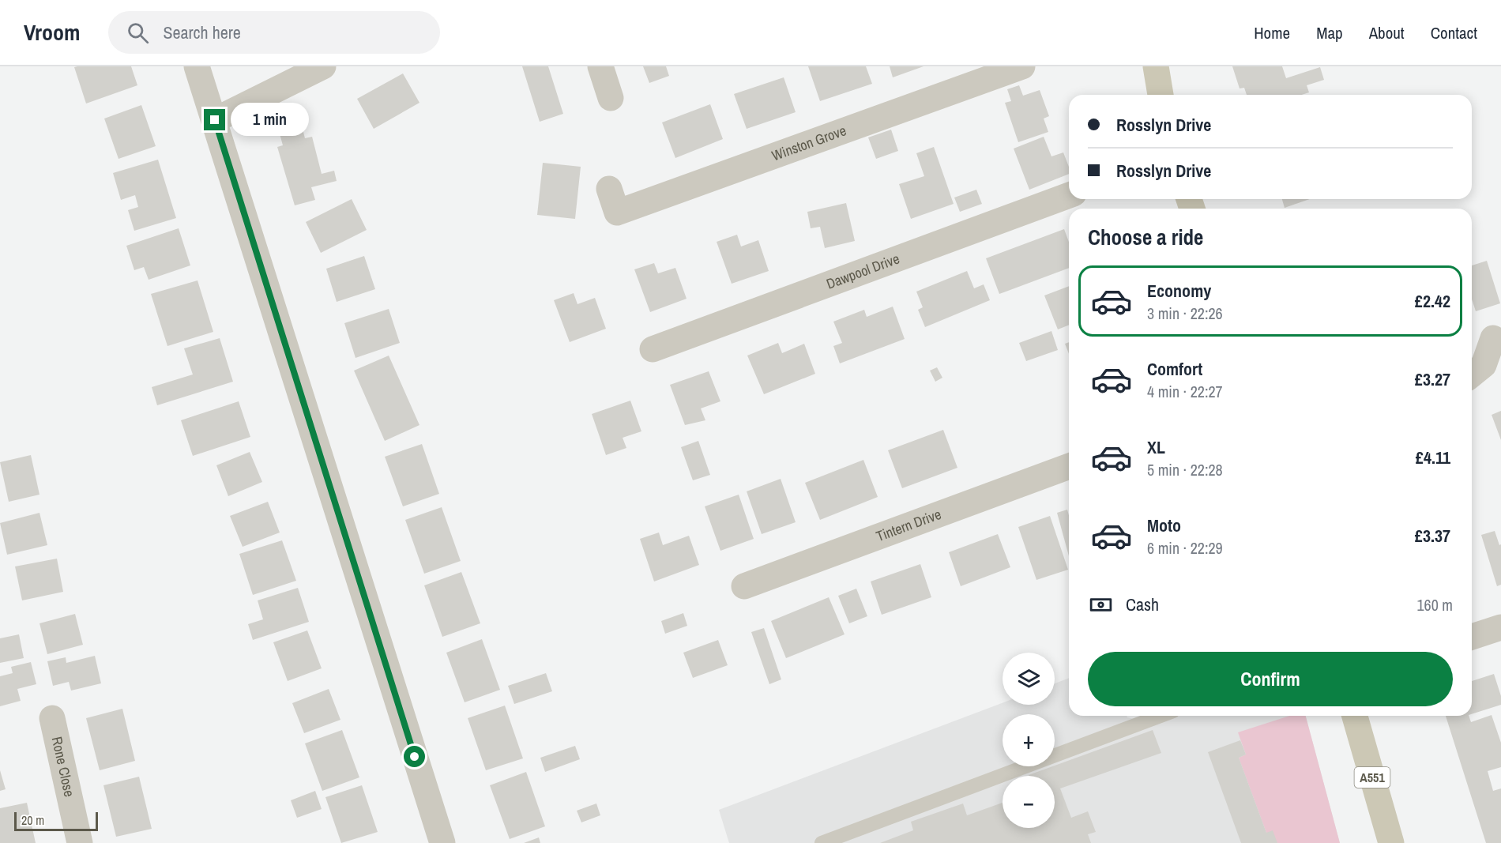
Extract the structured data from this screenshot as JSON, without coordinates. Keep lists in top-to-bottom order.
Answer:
{
  "streets": {
    "main road": ["A551"],
    "street": [
      "Winston Grove",
      "Dawpool Drive",
      "Tintern Drive",
      "Rone Close"
    ]
  },
  "scale_bar": "20 m",
  "page": {
    "header": "Vroom",
    "search": "Search here",
    "nav": [
      "Home",
      "Map",
      "About",
      "Contact"
    ],
    "banner": ["Rosslyn Drive", "Rosslyn Drive"],
    "bubble": "1 min",
    "heading": "Choose a ride",
    "list": [
      {
        "name": "Economy",
        "note": "3 min · 22:26",
        "value": "£2.42"
      },
      {
        "name": "Comfort",
        "note": "4 min · 22:27",
        "value": "£3.27"
      },
      {
        "name": "XL",
        "note": "5 min · 22:28",
        "value": "£4.11"
      },
      {
        "name": "Moto",
        "note": "6 min · 22:29",
        "value": "£3.37"
      }
    ],
    "pay": ["Cash", "160 m"],
    "buttons": "Confirm",
    "map_buttons": ["+", "−"],
    "scale": "20 m"
  }
}
